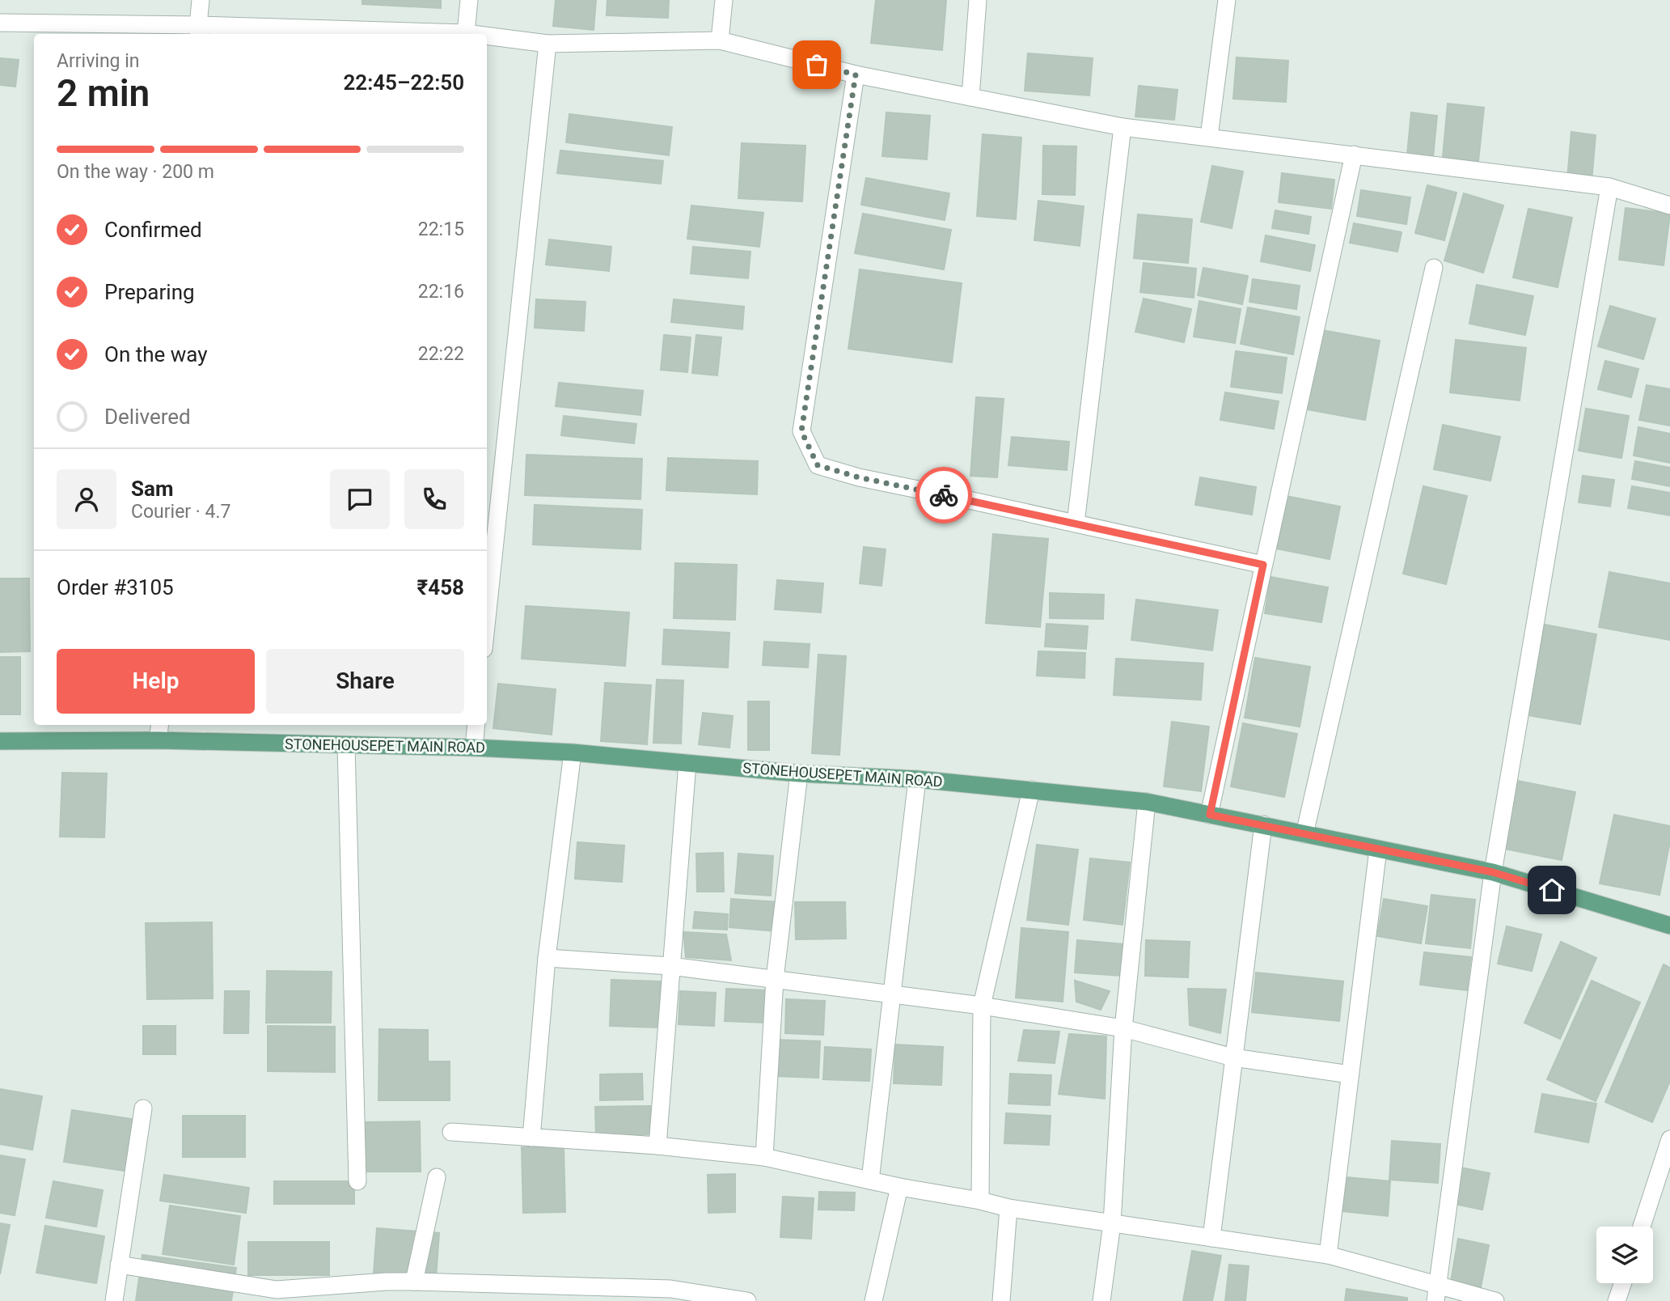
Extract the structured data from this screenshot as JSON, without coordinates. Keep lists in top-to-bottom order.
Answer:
{
  "streets": {
    "main road": ["STONEHOUSEPET MAIN ROAD"]
  },
  "page": {
    "heading": ["2 min", "Arriving in", "22:45–22:50"],
    "panel": [
      "Sam",
      "Courier · 4.7",
      "Order #3105",
      "₹458"
    ],
    "bar": "On the way · 200 m",
    "list": [
      ["Confirmed", "22:15"],
      ["Preparing", "22:16"],
      ["On the way", "22:22"],
      "Delivered"
    ],
    "buttons": ["Help", "Share"]
  }
}
